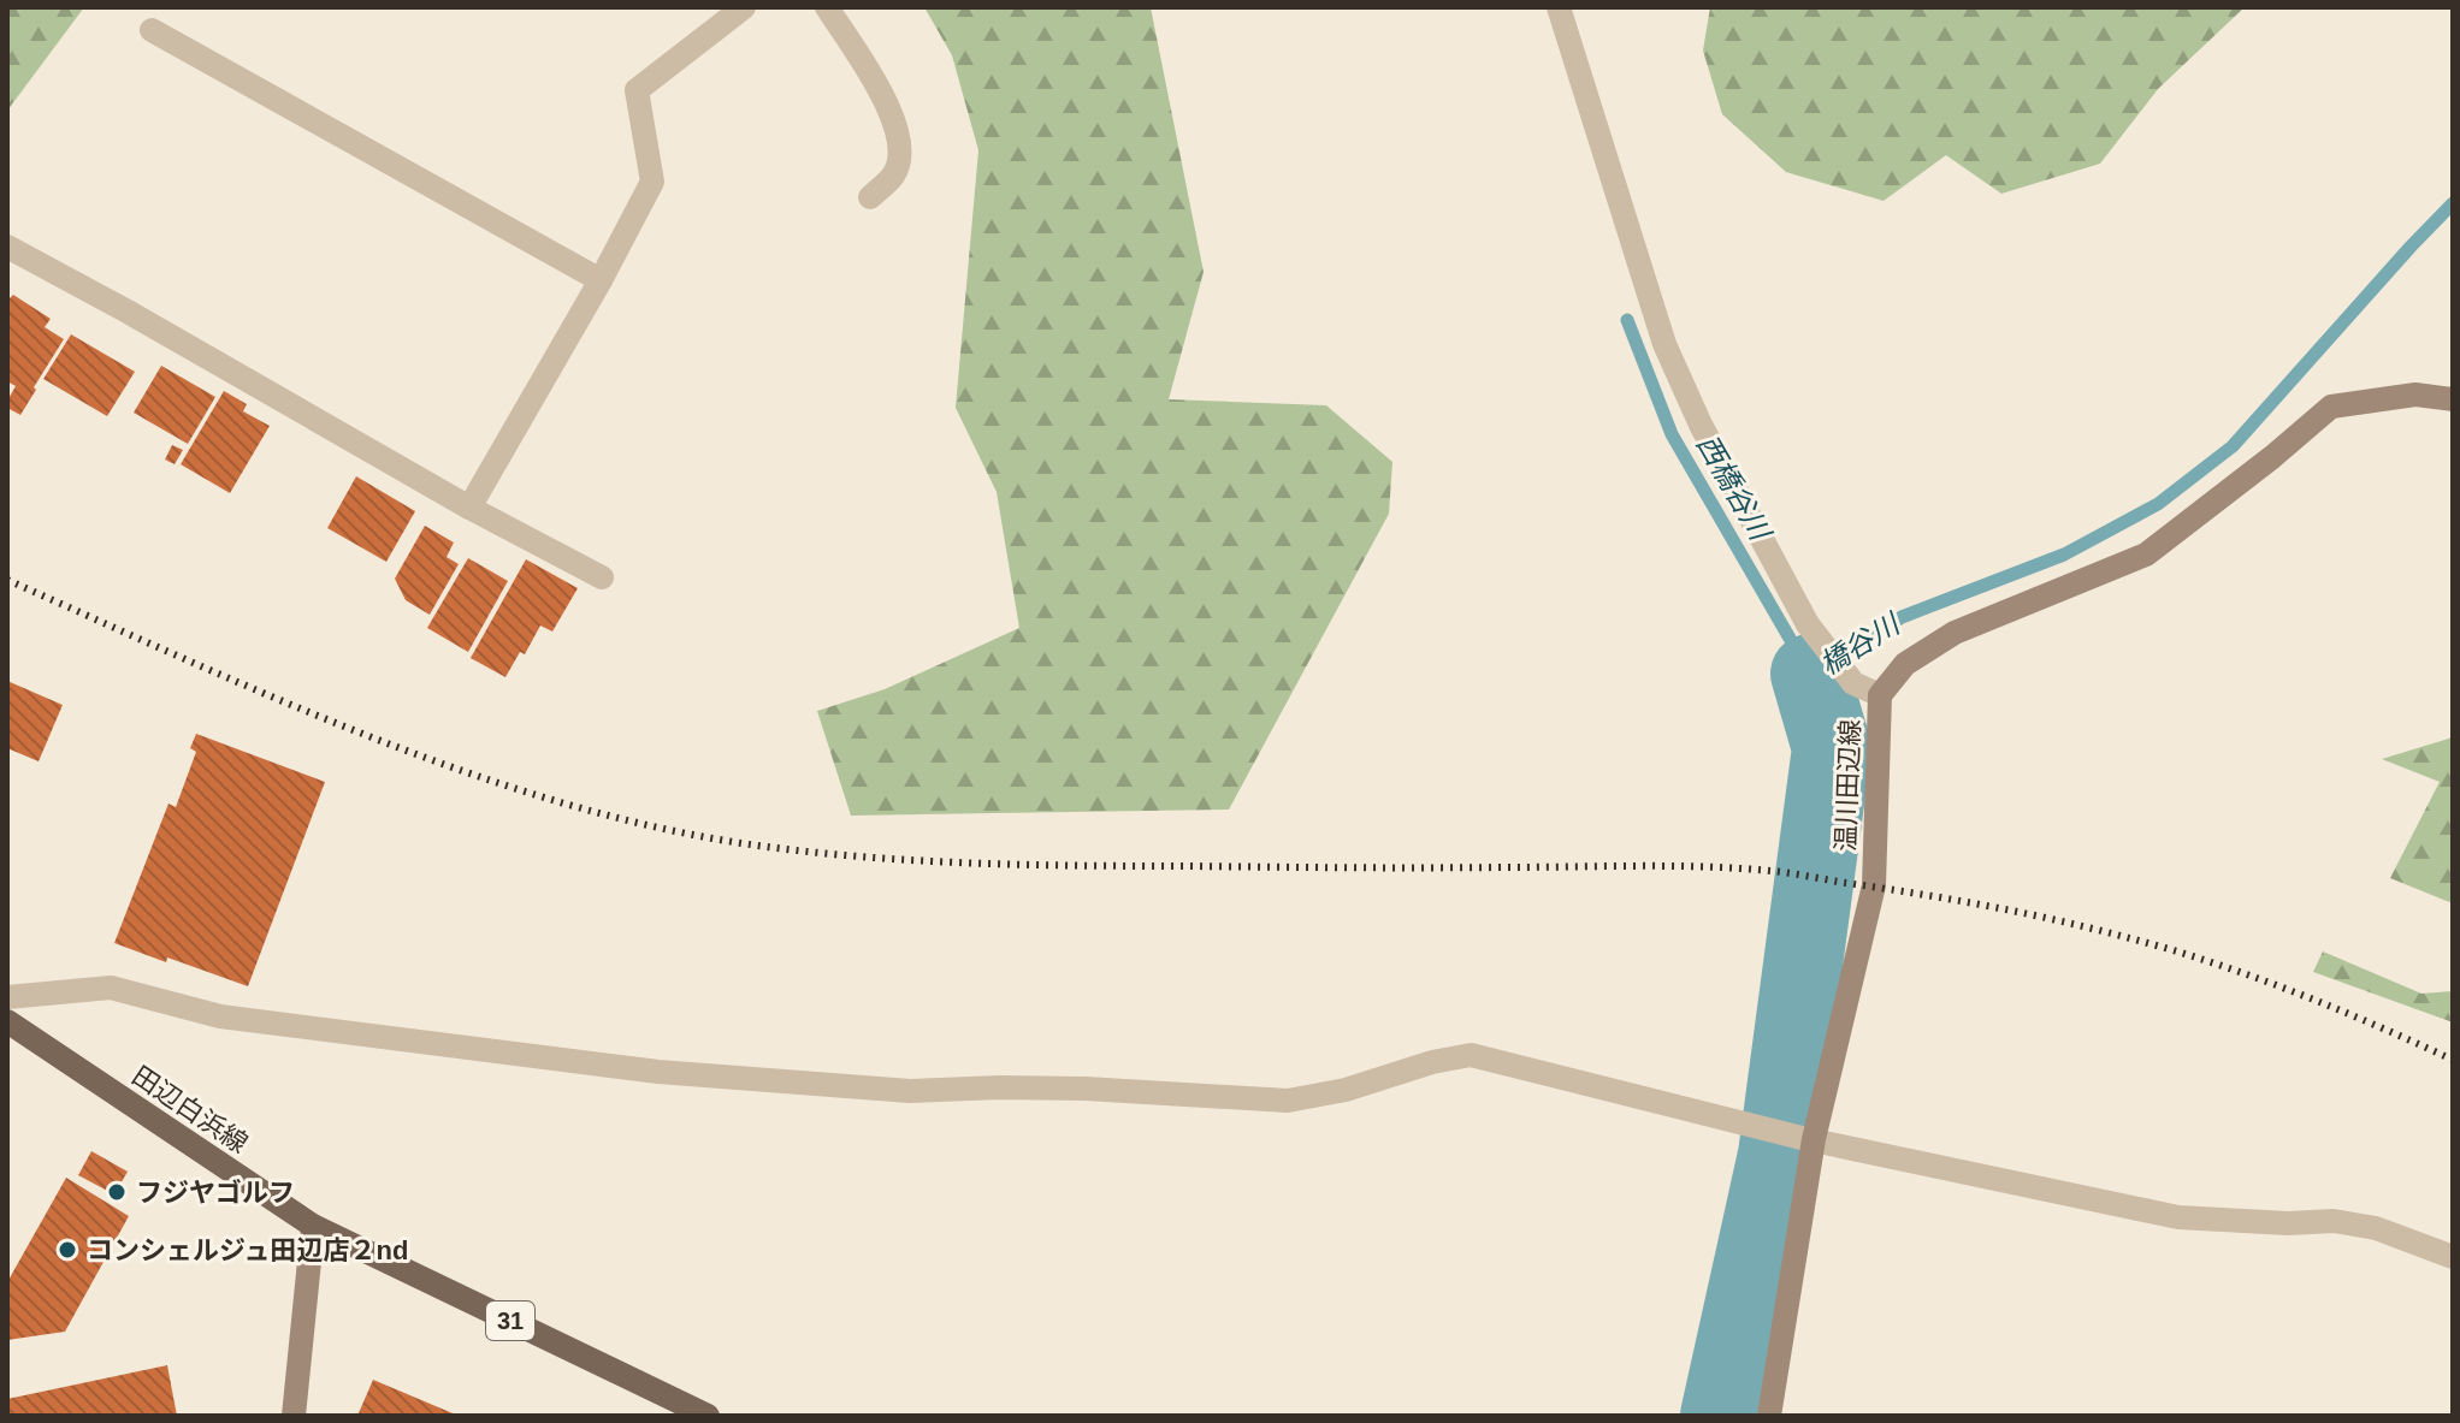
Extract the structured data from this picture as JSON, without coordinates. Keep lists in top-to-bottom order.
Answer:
{
  "streets": {
    "main road": ["温川田辺線", "田辺白浜線", "31"]
  },
  "water": ["西橋谷川", "橋谷川"],
  "places": ["フジヤゴルフ", "コンシェルジュ田辺店２nd"]
}
